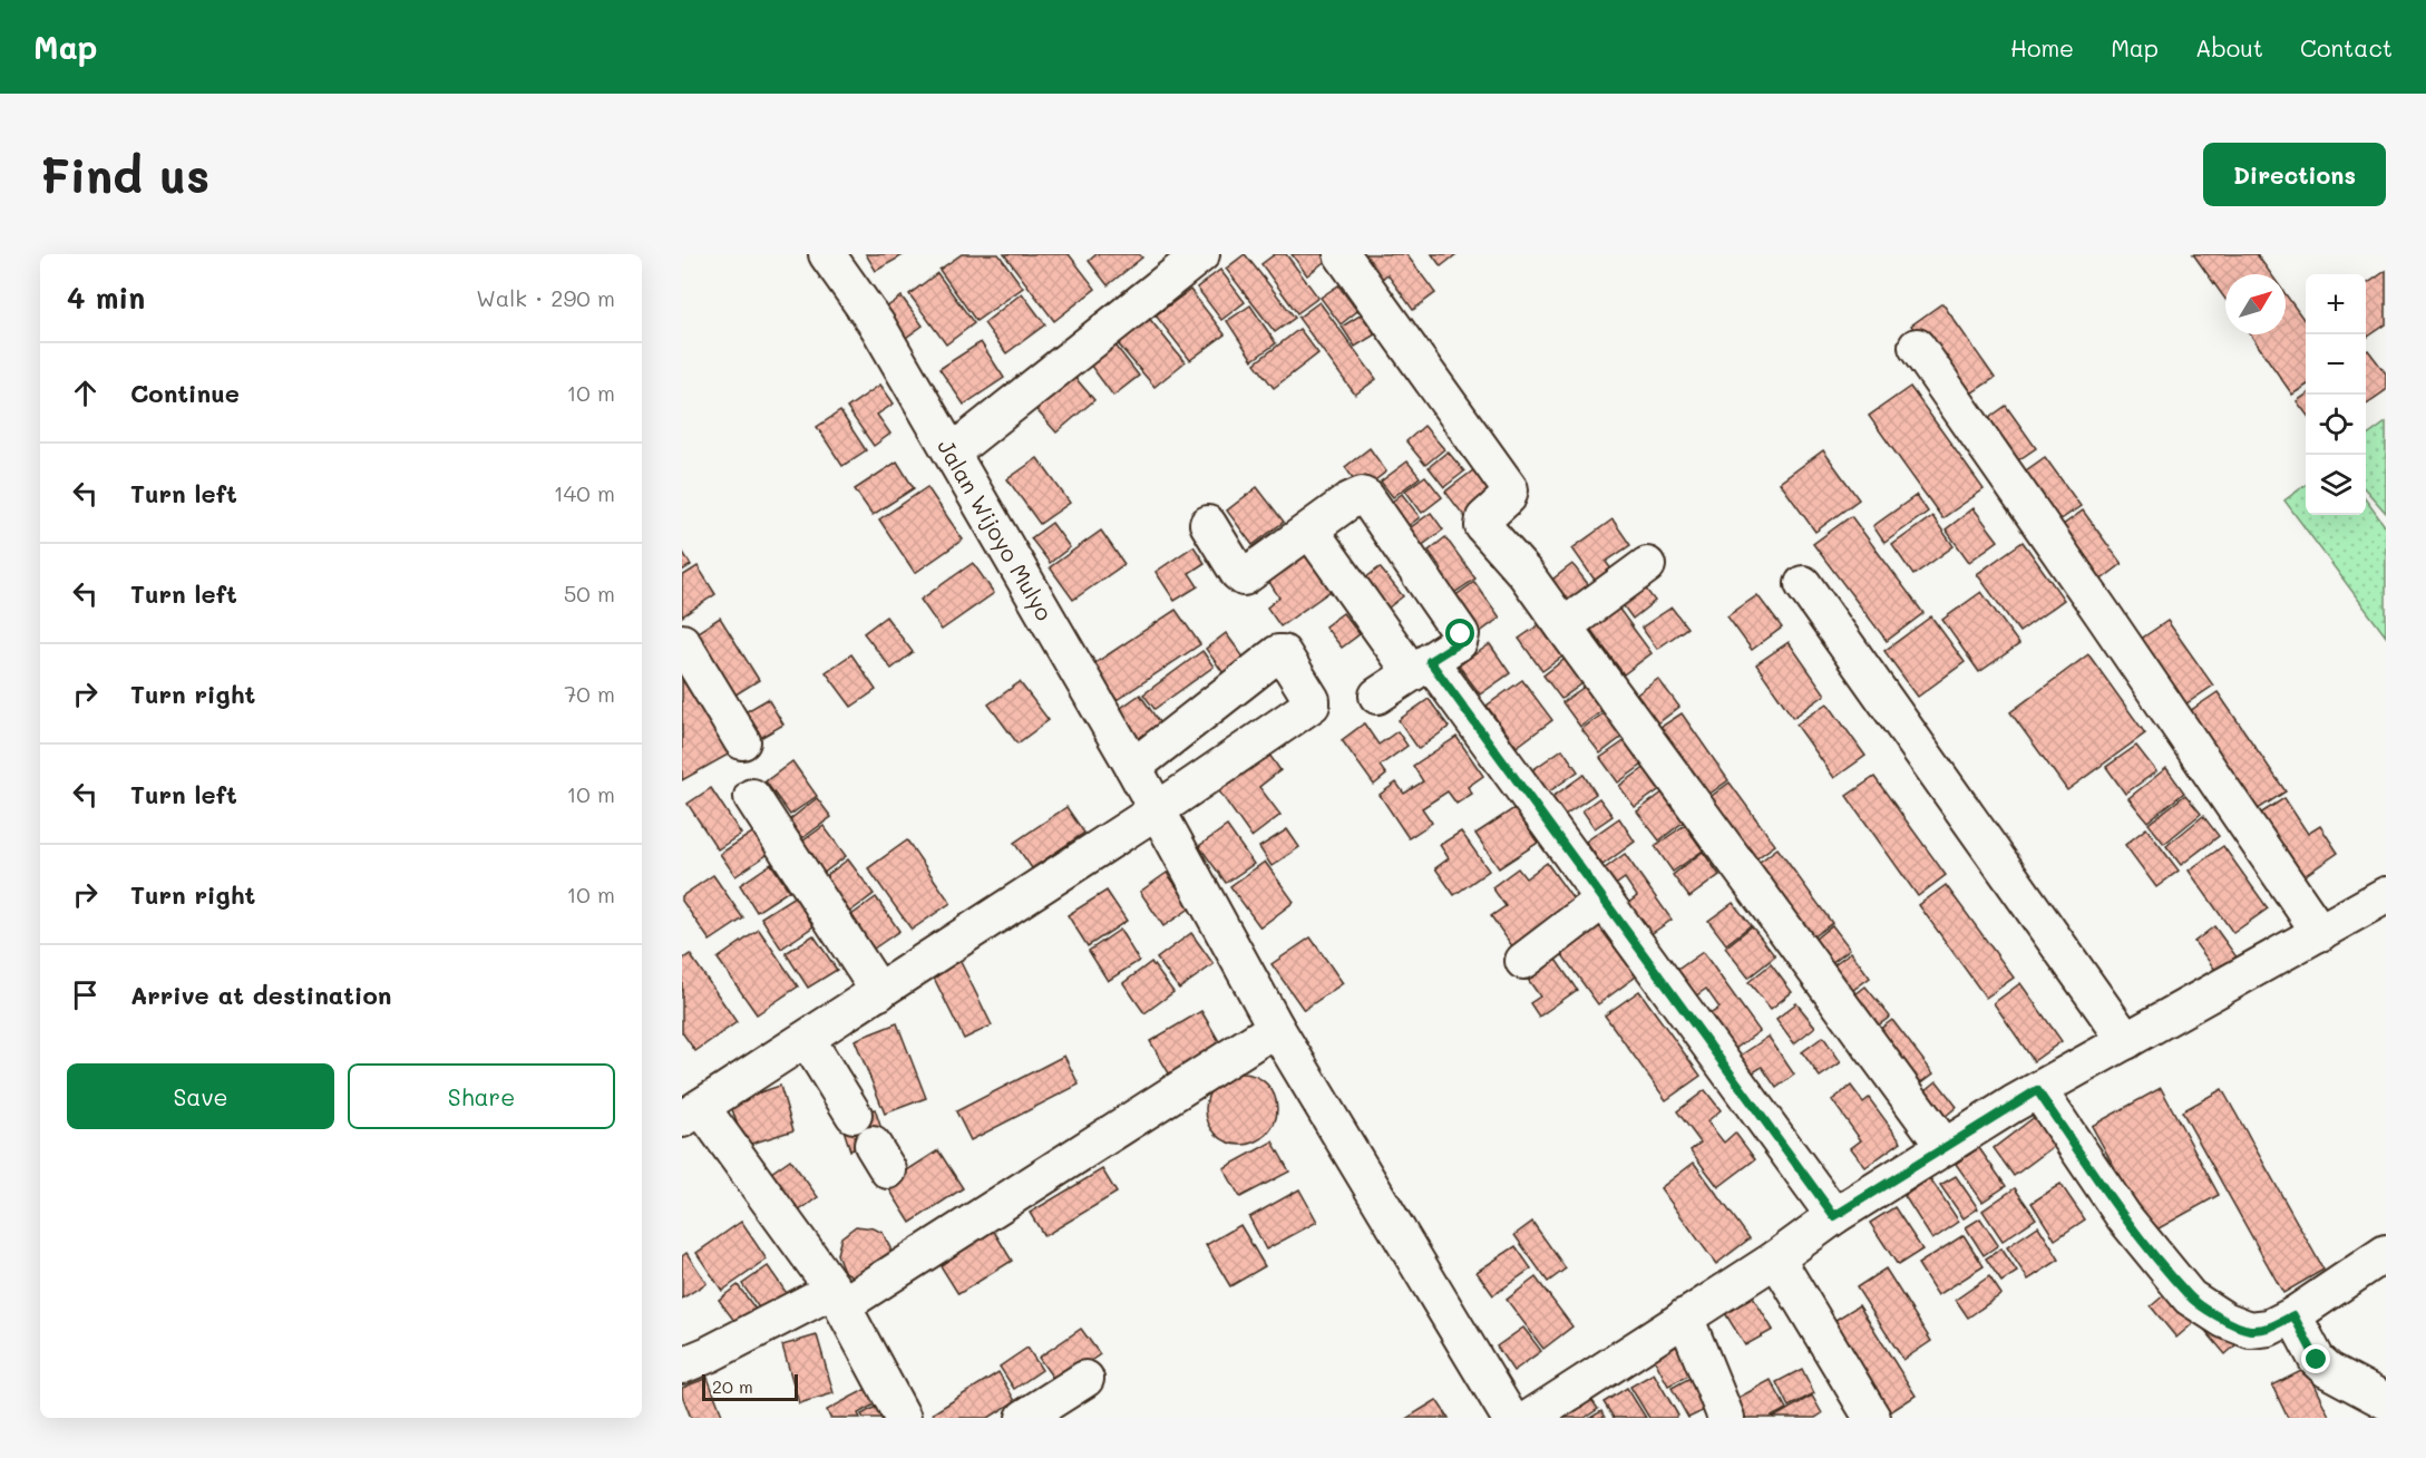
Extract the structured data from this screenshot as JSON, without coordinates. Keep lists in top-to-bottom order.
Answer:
{
  "streets": {
    "street": ["Jalan Wijoyo Mulyo"]
  },
  "scale_bar": "20 m",
  "north": "top right",
  "page": {
    "header": "Map",
    "nav": [
      "Home",
      "Map",
      "About",
      "Contact"
    ],
    "buttons": [
      "Directions",
      ["Save", "Share"]
    ],
    "title": "Find us",
    "heading": ["4 min", "Walk · 290 m"],
    "map_buttons": ["+", "−"],
    "list": [
      ["Continue", "10 m"],
      ["Turn left", "140 m"],
      ["Turn left", "50 m"],
      ["Turn right", "70 m"],
      ["Turn left", "10 m"],
      ["Turn right", "10 m"],
      "Arrive at destination"
    ],
    "scale": "20 m"
  }
}
